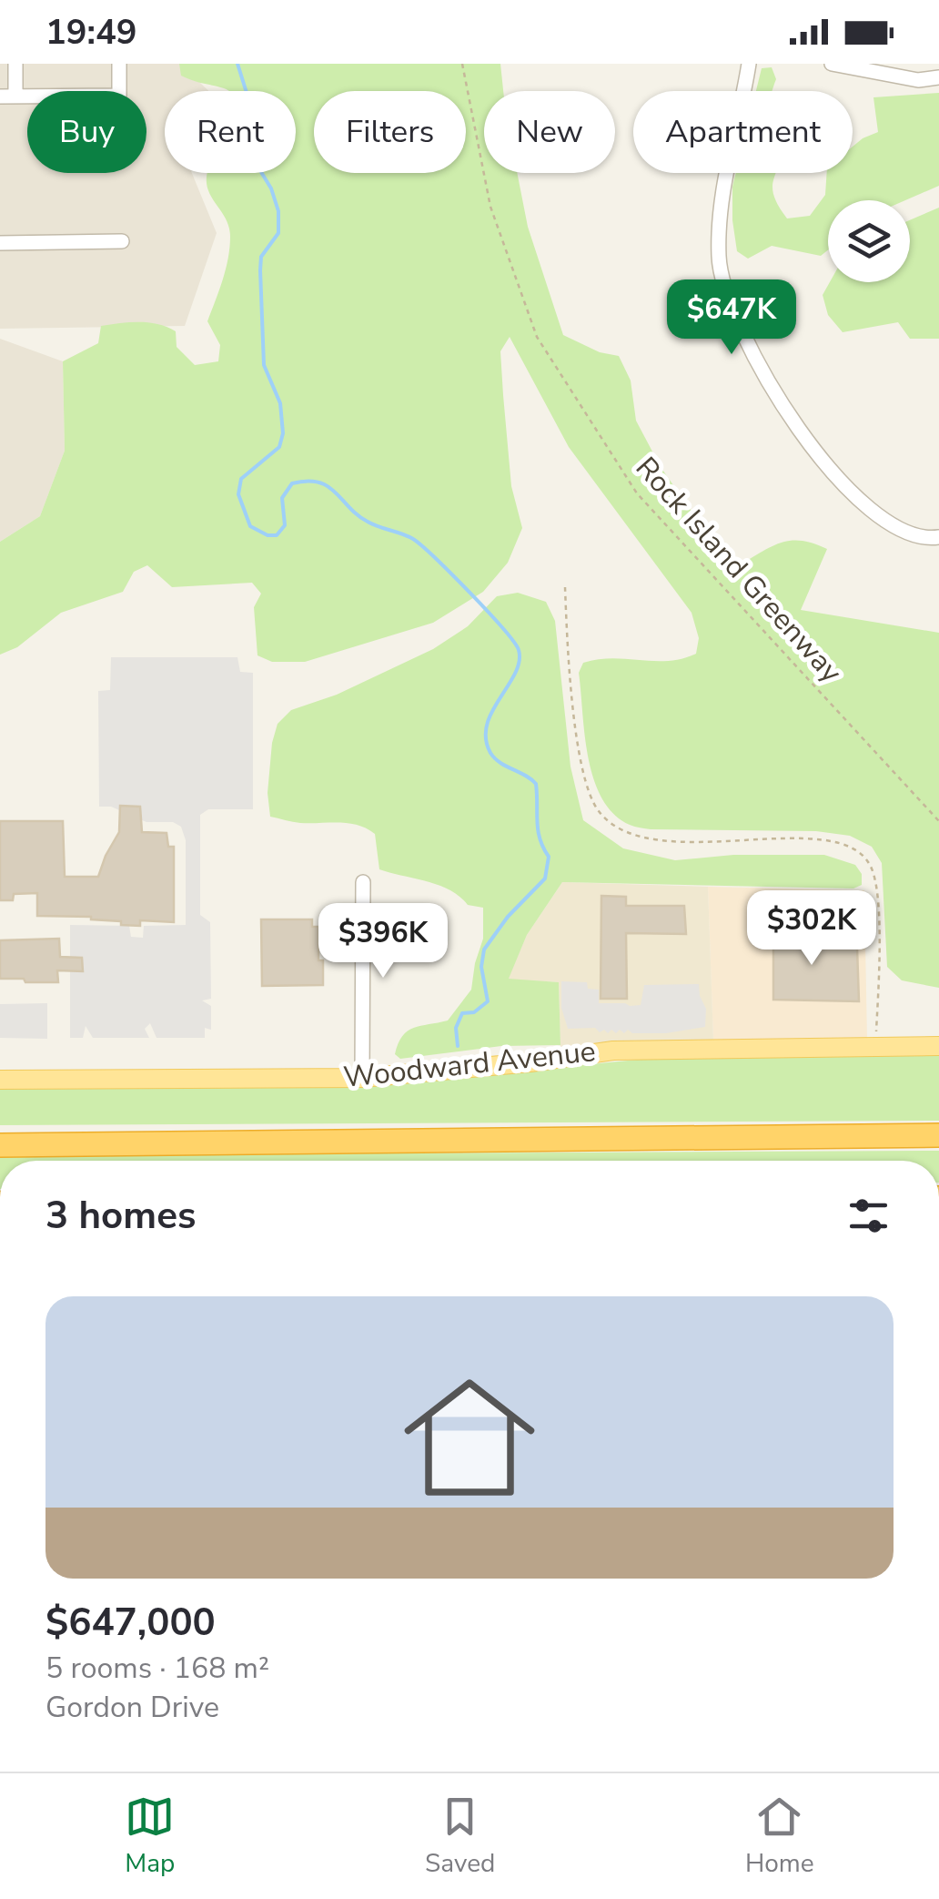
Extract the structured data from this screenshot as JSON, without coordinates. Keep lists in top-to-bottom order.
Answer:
{
  "streets": {
    "main road": ["Woodward Avenue"],
    "path": ["Rock Island Greenway"]
  },
  "page": {
    "status": "19:49",
    "chip": [
      "Buy",
      "Rent",
      "Filters",
      "New",
      "Apartment"
    ],
    "price": ["$647K", "$302K", "$396K"],
    "heading": "3 homes",
    "list": [
      {
        "name": "$647,000",
        "note": "5 rooms · 168 m² · Gordon Drive"
      }
    ],
    "tabs": ["Map", "Saved", "Home"]
  }
}
